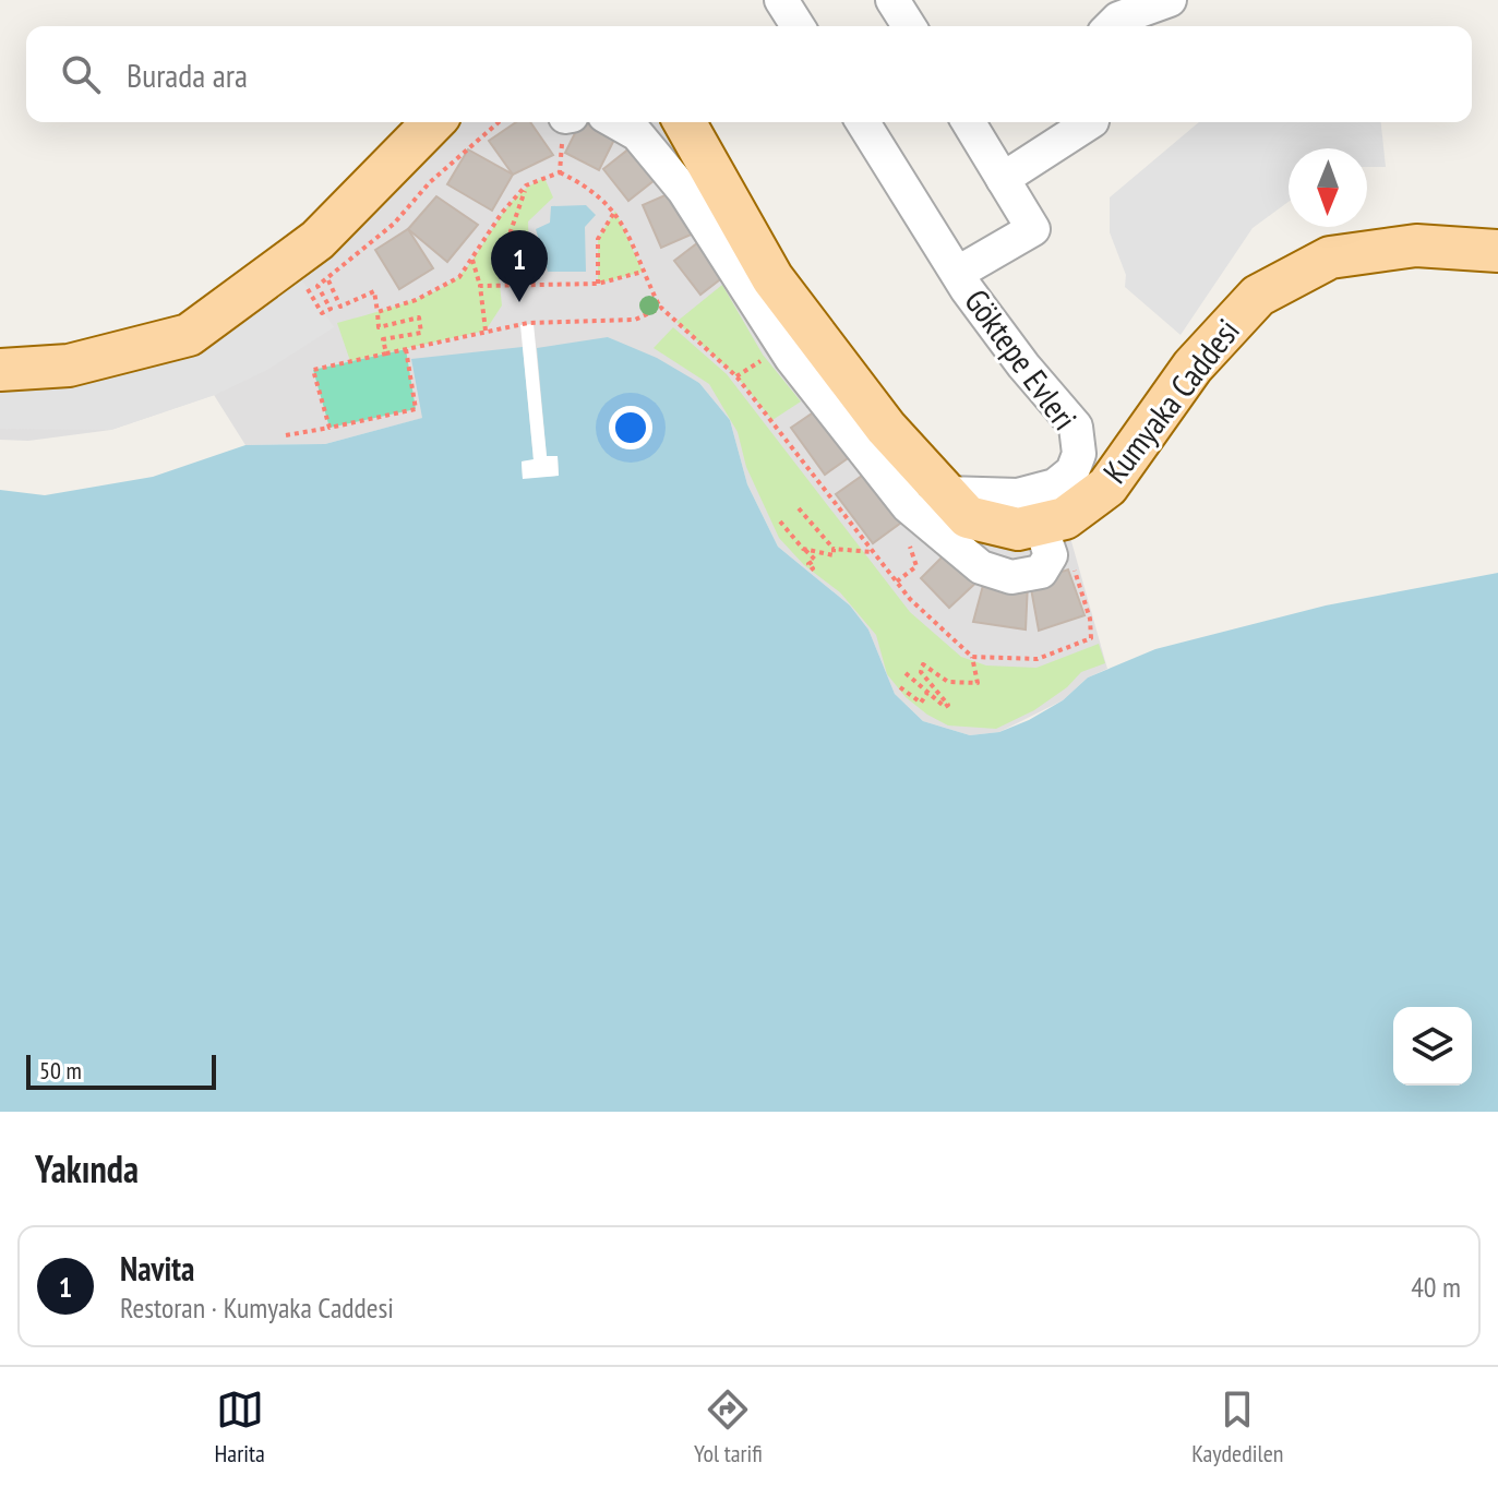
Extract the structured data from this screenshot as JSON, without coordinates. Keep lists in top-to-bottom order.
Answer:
{
  "streets": {
    "main road": ["Kumyaka Caddesi"],
    "street": ["Göktepe Evleri"]
  },
  "crossings": [
    ["Göktepe Evleri", "Kumyaka Caddesi"]
  ],
  "scale_bar": "50 m",
  "north": "bottom",
  "page": {
    "search": "Burada ara",
    "pins": "1",
    "scale": "50 m",
    "heading": "Yakında",
    "list": [
      {
        "mark": "1",
        "name": "Navita",
        "note": "Restoran · Kumyaka Caddesi",
        "value": "40 m"
      }
    ],
    "nav": ["Harita", "Yol tarifi", "Kaydedilen"]
  }
}
